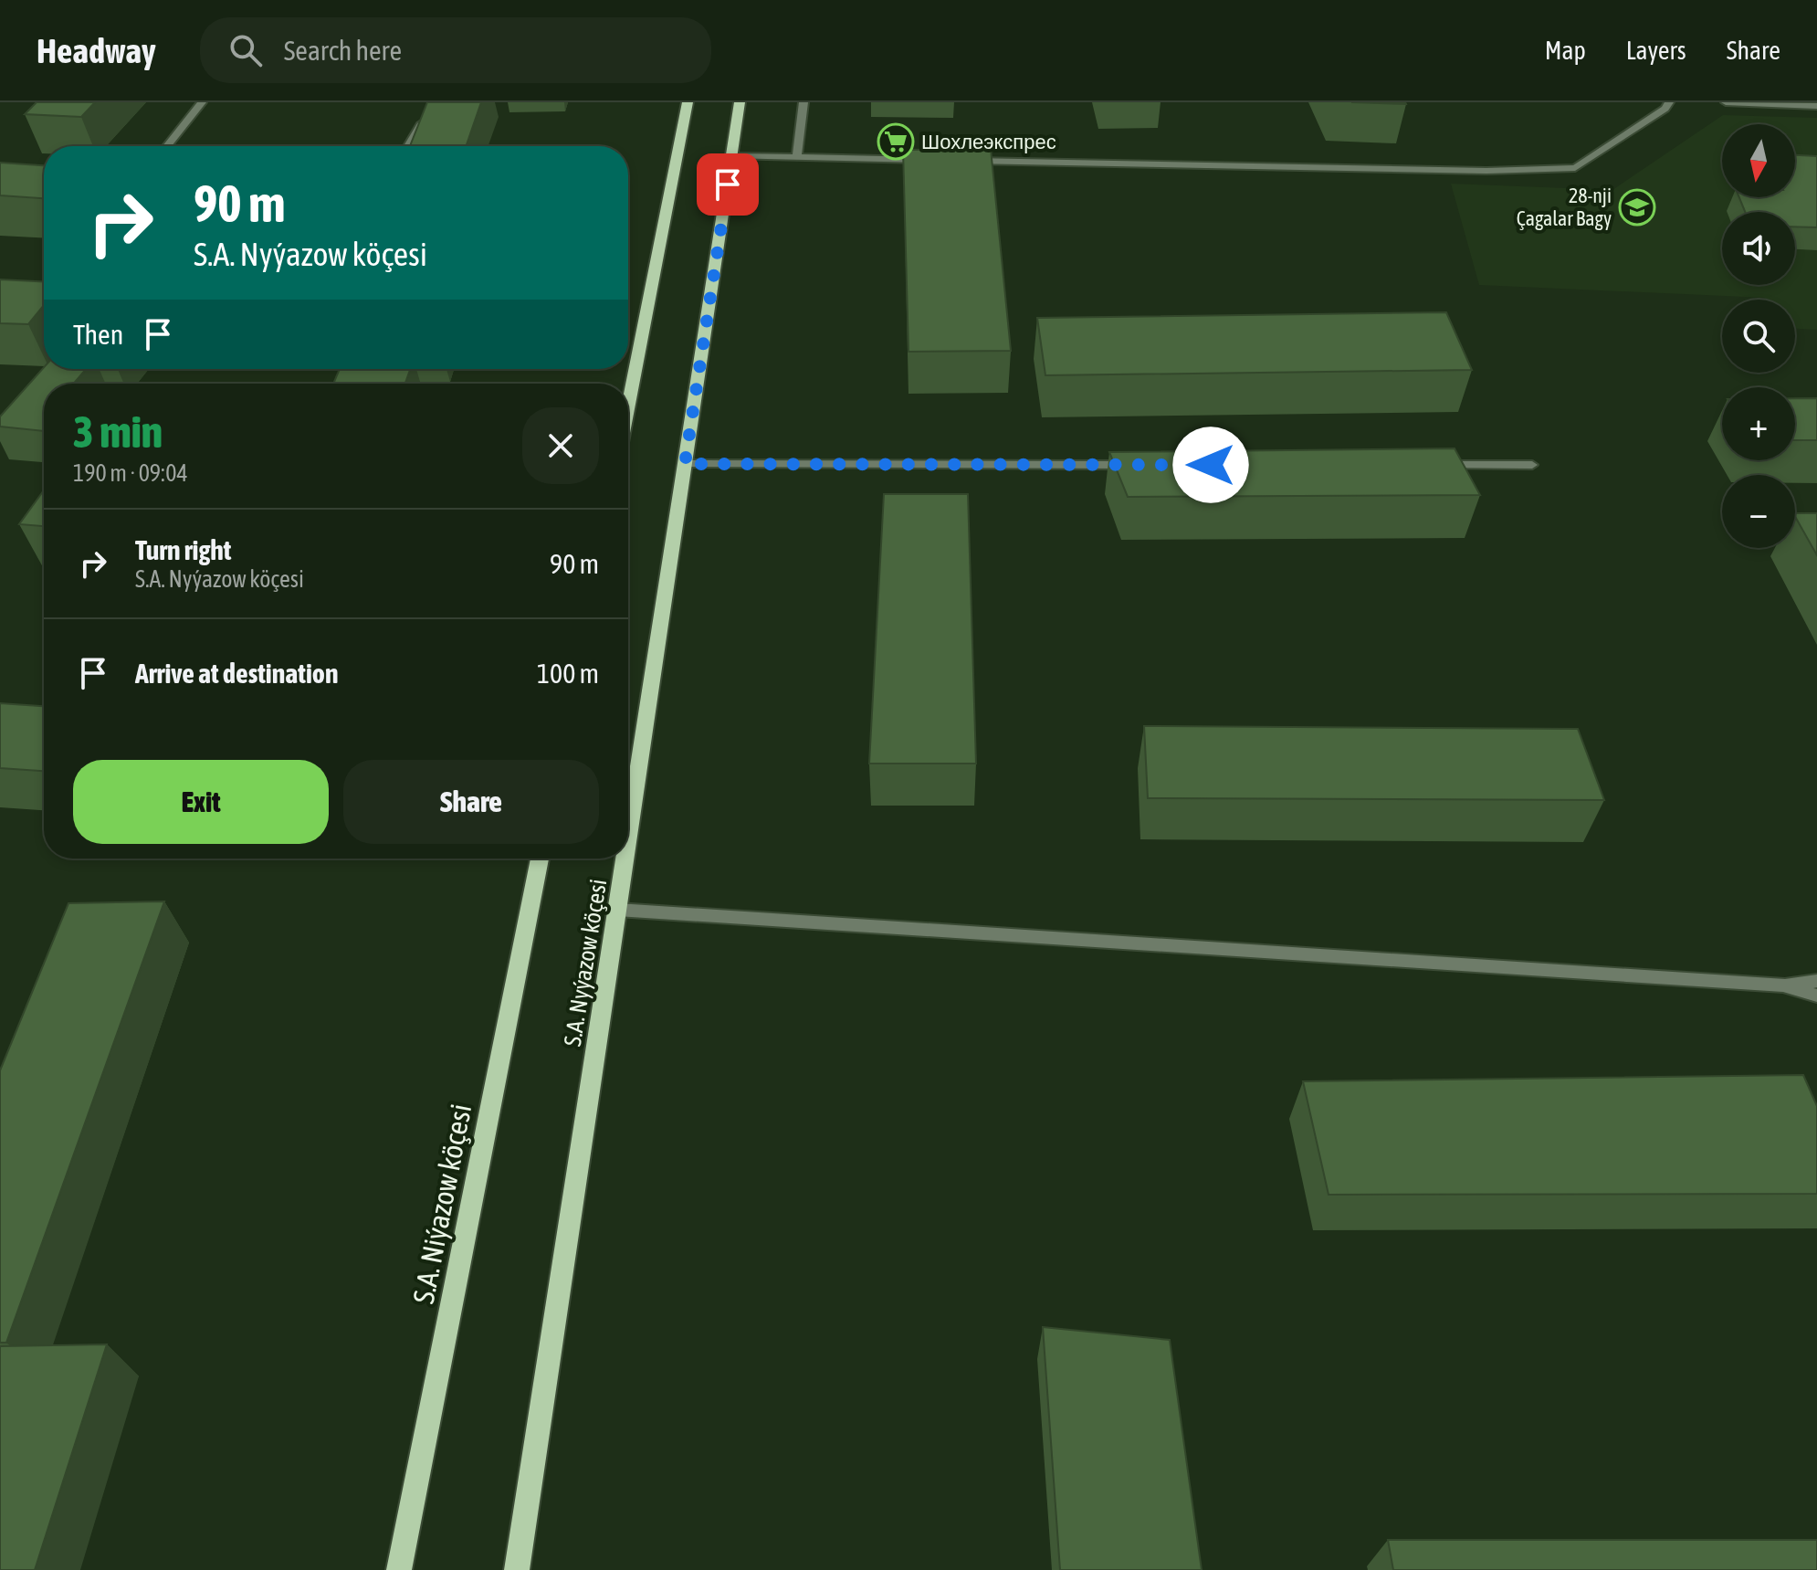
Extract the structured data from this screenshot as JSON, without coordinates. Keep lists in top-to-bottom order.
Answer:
{
  "streets": {
    "main road": ["S.A. Nyýazow köçesi", "S.A. Niýazow köçesi"]
  },
  "places": {
    "supermarket": ["Шохлеэкспрес"],
    "school or university": ["28-nji Çagalar Bagy"]
  },
  "north": "bottom",
  "page": {
    "header": "Headway",
    "search": "Search here",
    "nav": ["Map", "Layers", "Share"],
    "map_buttons": ["+", "−"],
    "turn": ["90 m", "S.A. Nyýazow köçesi"],
    "then": "Then",
    "heading": ["3 min", "190 m · 09:04"],
    "list": [
      {
        "name": "Turn right",
        "note": "S.A. Nyýazow köçesi",
        "value": "90 m"
      },
      {
        "name": "Arrive at destination",
        "value": "100 m"
      }
    ],
    "buttons": ["Exit", "Share"]
  }
}
